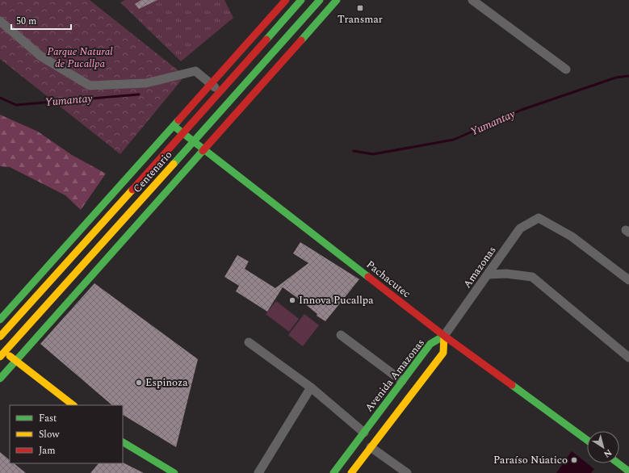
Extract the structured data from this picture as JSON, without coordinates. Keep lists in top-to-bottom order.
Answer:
{
  "streets": {
    "main road": ["Centenario", "Pachacutec", "Avenida Amazonas"],
    "street": ["Amazonas"]
  },
  "crossings": [
    ["Centenario", "Pachacutec"],
    ["Amazonas", "Pachacutec"],
    ["Amazonas", "Avenida Amazonas"],
    ["Pachacutec", "Avenida Amazonas"]
  ],
  "water": ["Yumantay"],
  "parks": ["Parque Natural de Pucallpa"],
  "places": {
    "transit": ["Transmar"],
    "other": ["Innova Pucallpa", "Espinoza", "Paraíso Núatico"]
  },
  "legend": ["Fast", "Slow", "Jam"],
  "scale_bar": "50 m",
  "north": "bottom right"
}
